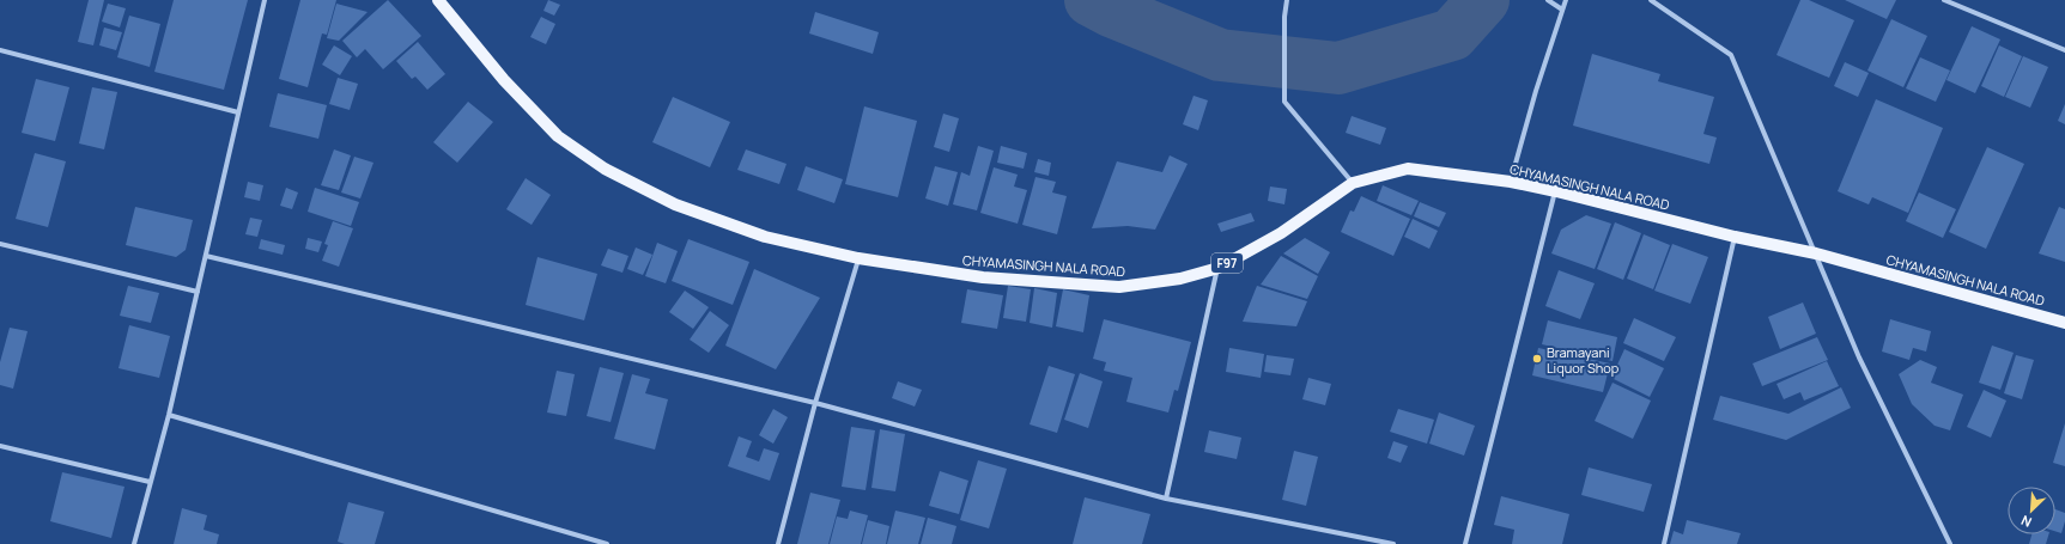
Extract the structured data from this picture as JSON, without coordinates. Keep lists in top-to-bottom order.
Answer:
{
  "streets": {
    "main road": ["CHYAMASINGH NALA ROAD", "F97"]
  },
  "places": ["Bramayani Liquor Shop"],
  "north": "bottom left"
}
